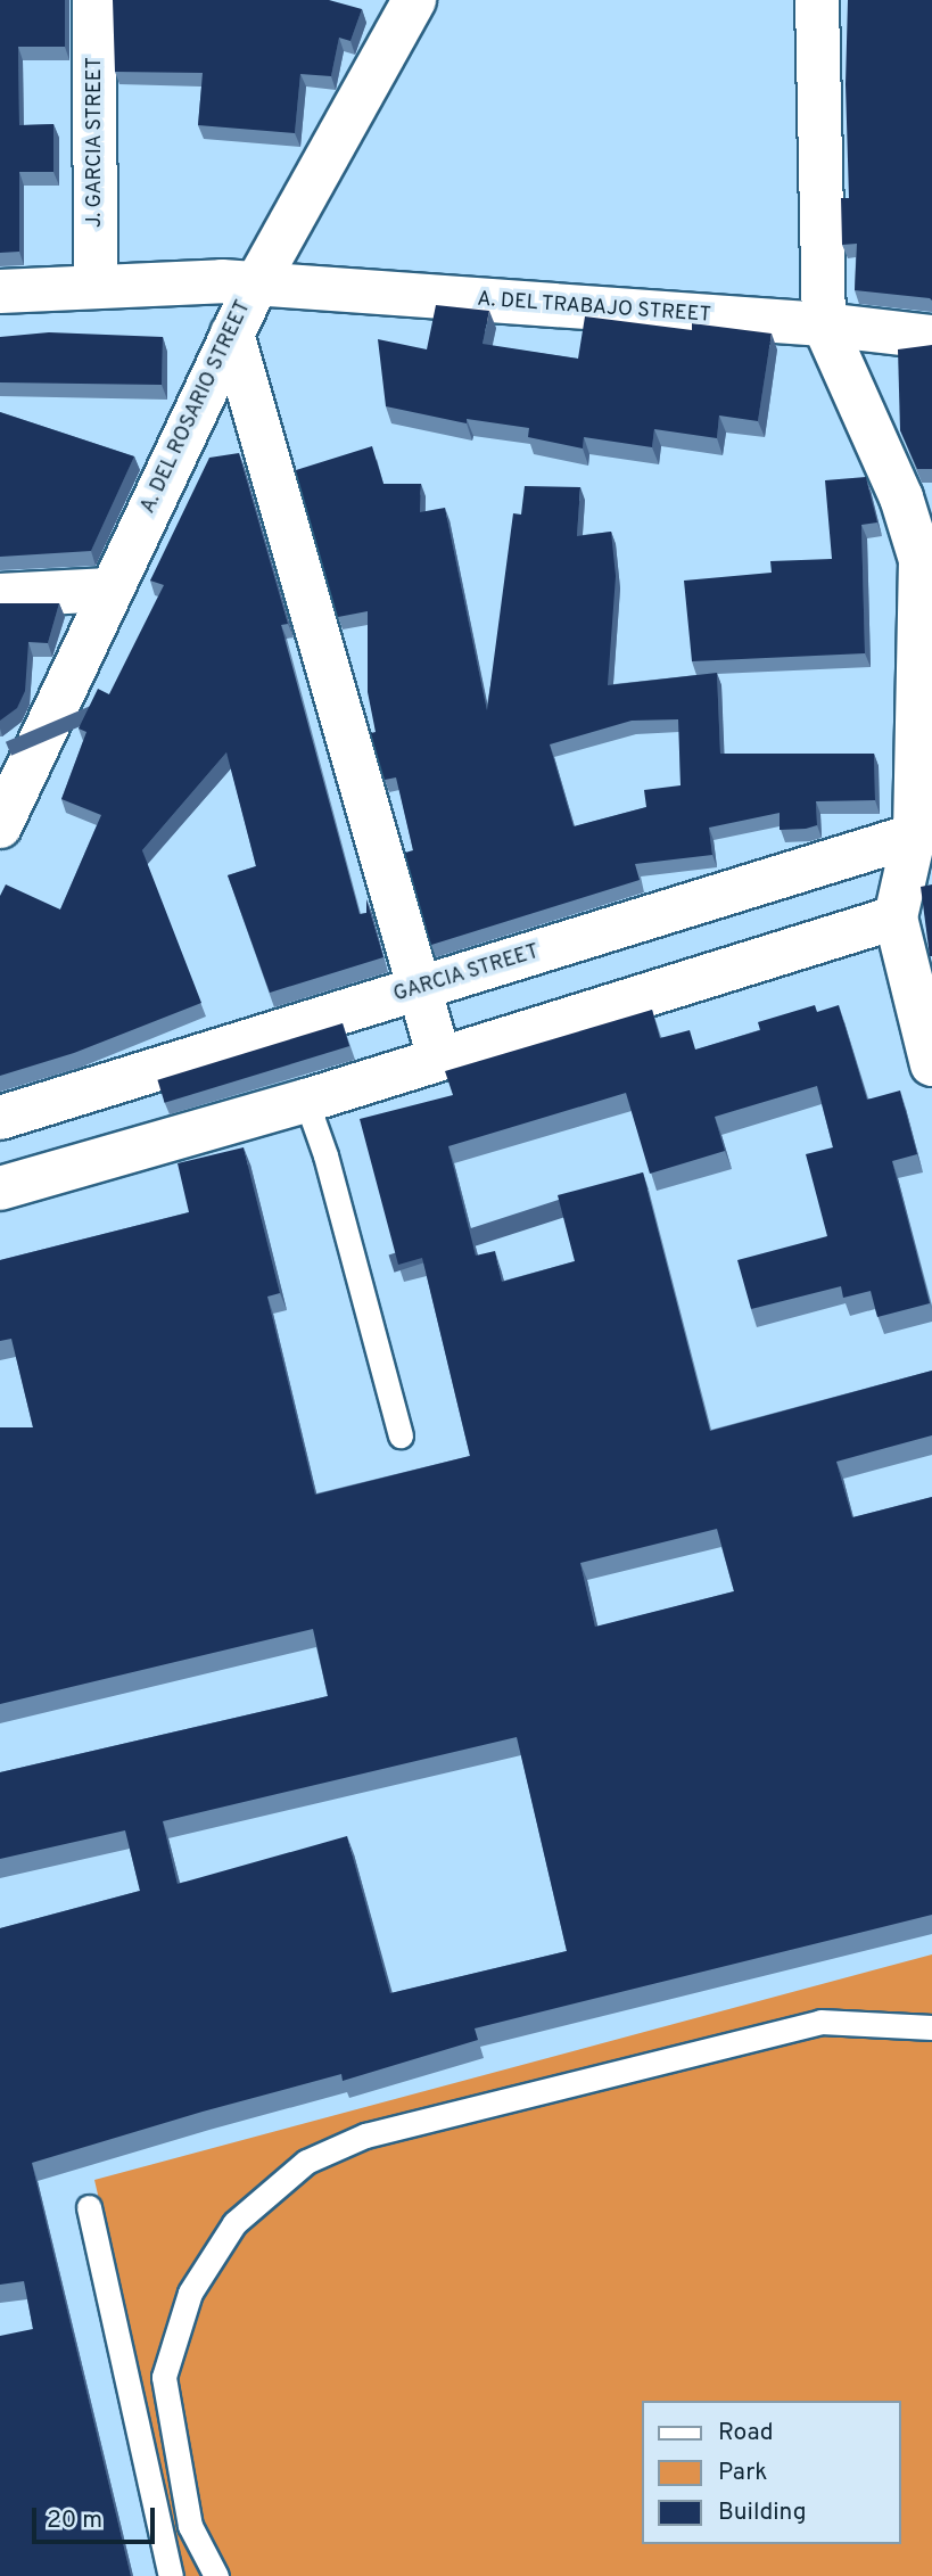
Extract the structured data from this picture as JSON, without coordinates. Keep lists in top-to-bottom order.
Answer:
{
  "streets": {
    "street": [
      "J. GARCIA STREET",
      "A. DEL TRABAJO STREET",
      "A. DEL ROSARIO STREET",
      "GARCIA STREET"
    ]
  },
  "crossings": [
    ["J. GARCIA STREET", "A. DEL TRABAJO STREET"],
    ["A. DEL TRABAJO STREET", "A. DEL ROSARIO STREET"]
  ],
  "legend": ["Road", "Park", "Building"],
  "scale_bar": "20 m"
}
